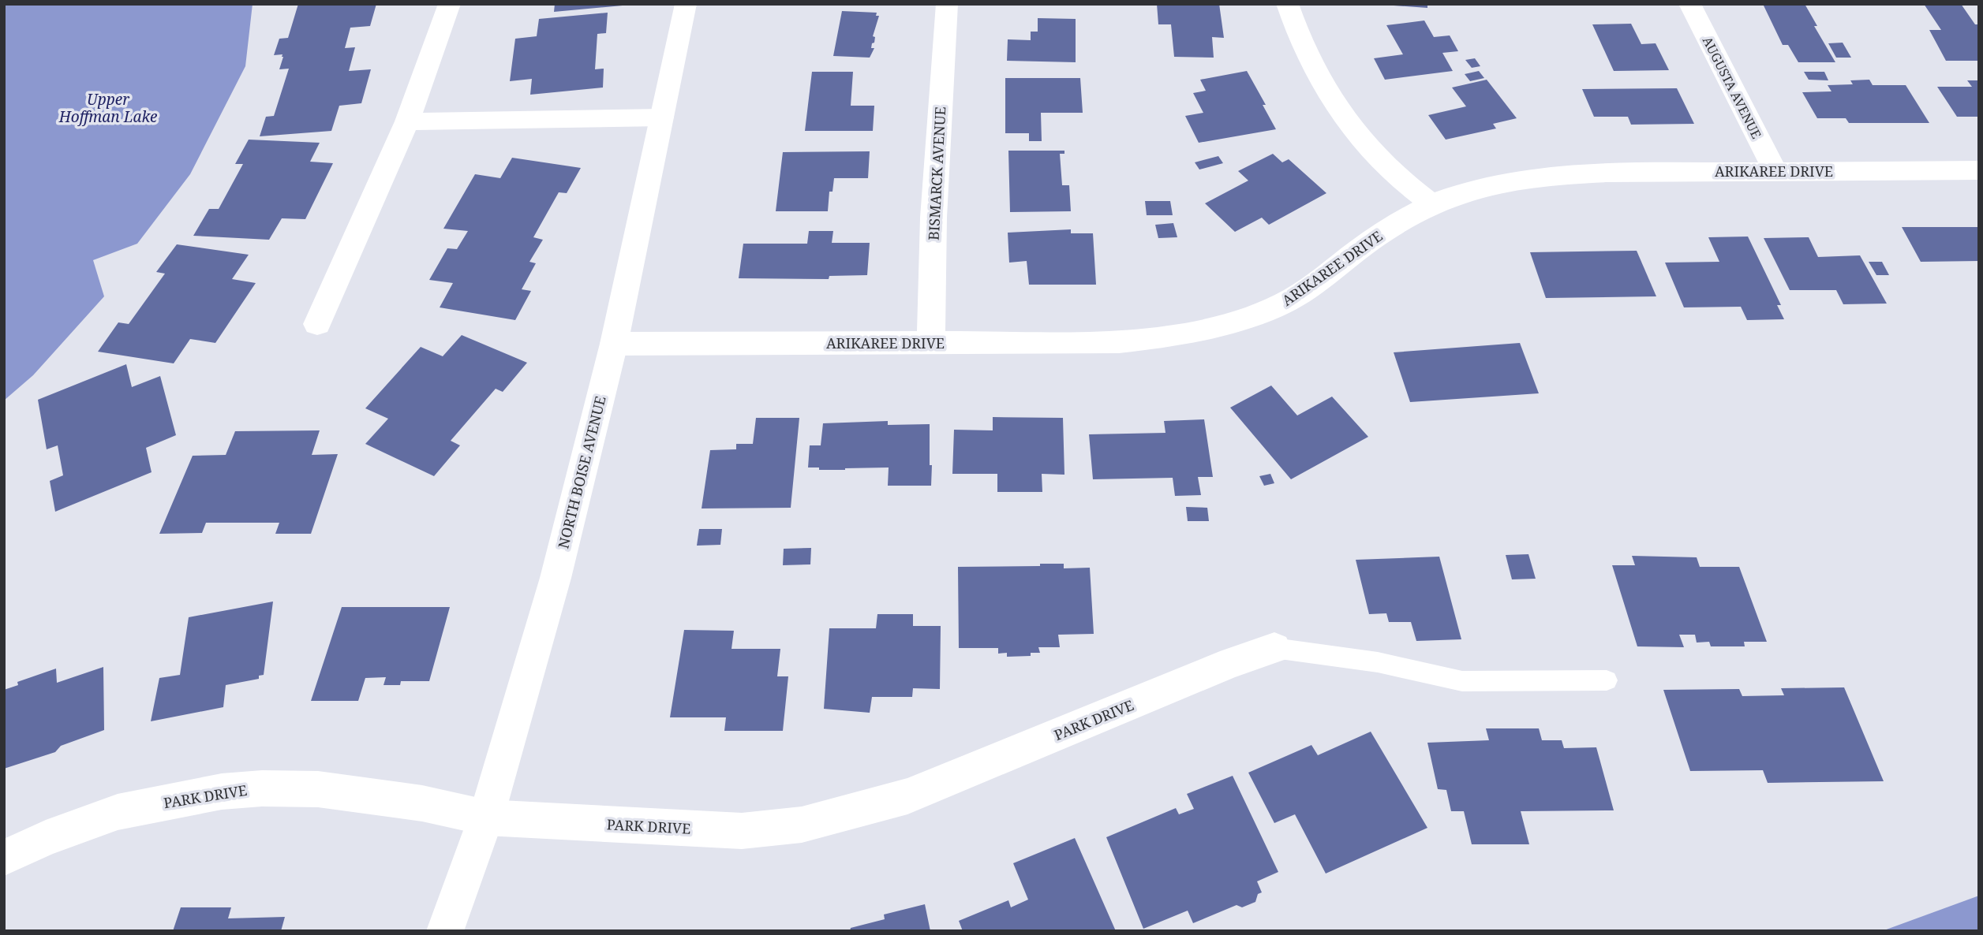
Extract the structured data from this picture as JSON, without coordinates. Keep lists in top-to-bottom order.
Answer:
{
  "streets": {
    "street": [
      "AUGUSTA AVENUE",
      "ARIKAREE DRIVE",
      "BISMARCK AVENUE",
      "NORTH BOISE AVENUE",
      "PARK DRIVE"
    ]
  },
  "crossings": [
    ["AUGUSTA AVENUE", "ARIKAREE DRIVE"],
    ["ARIKAREE DRIVE", "BISMARCK AVENUE"],
    ["ARIKAREE DRIVE", "NORTH BOISE AVENUE"],
    ["NORTH BOISE AVENUE", "PARK DRIVE"]
  ],
  "water": ["Upper Hoffman Lake"]
}
